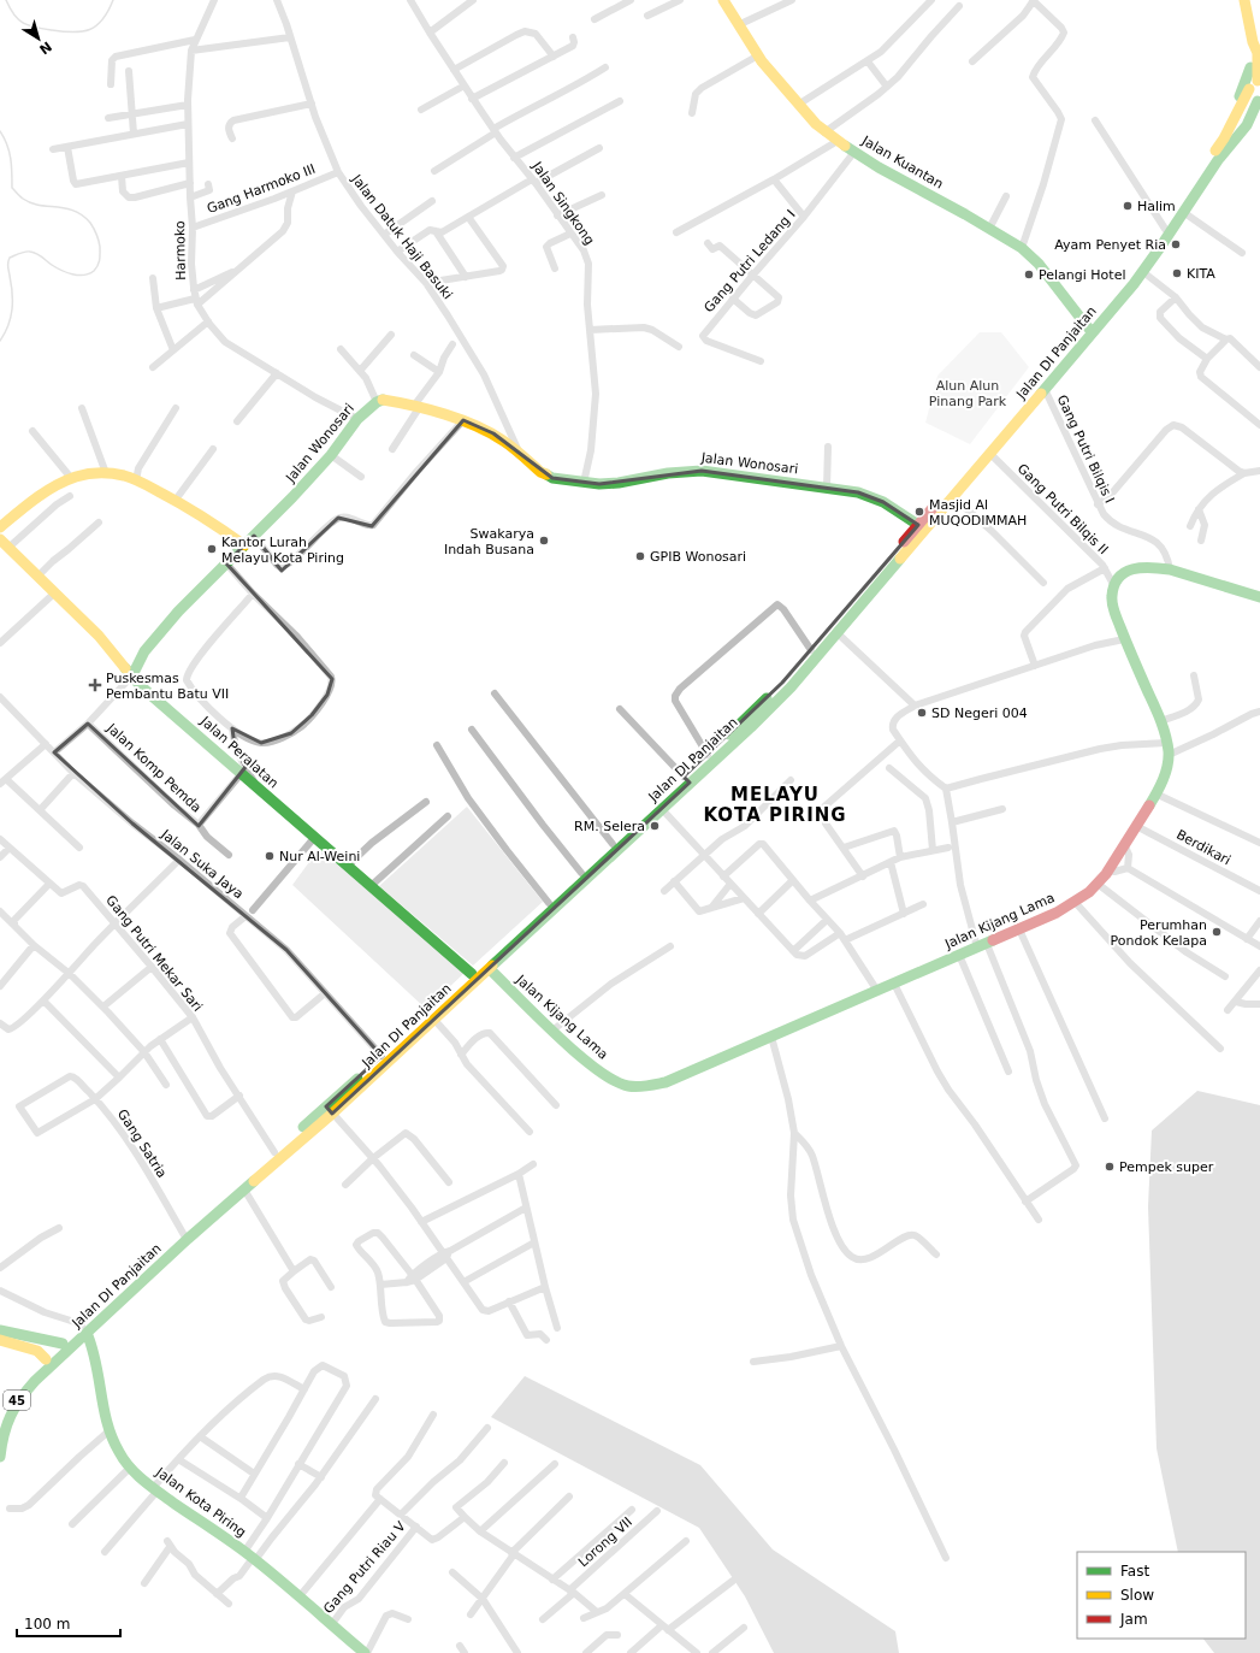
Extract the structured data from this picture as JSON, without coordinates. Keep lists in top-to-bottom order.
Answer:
{
  "streets": {
    "main road": [
      "Jalan Kuantan",
      "Jalan DI Panjaitan",
      "Jalan Wonosari",
      "Jalan Peralatan",
      "Jalan Kijang Lama",
      "45",
      "Jalan Kota Piring"
    ],
    "street": [
      "Gang Harmoko III",
      "Jalan Singkong",
      "Jalan Datuk Haji Basuki",
      "Harmoko",
      "Gang Putri Ledang I",
      "Gang Putri Bilqis I",
      "Gang Putri Bilqis II",
      "Jalan Komp Pemda",
      "Berdikari",
      "Jalan Suka Jaya",
      "Gang Putri Mekar Sari",
      "Gang Satria",
      "Lorong VII",
      "Gang Putri Riau V"
    ]
  },
  "crossings": [
    ["Jalan Kuantan", "Gang Putri Ledang I"],
    ["Jalan Kuantan", "Jalan DI Panjaitan"],
    ["Gang Harmoko III", "Jalan Datuk Haji Basuki"],
    ["Gang Harmoko III", "Harmoko"],
    ["Jalan Singkong", "Jalan Wonosari"],
    ["Jalan Datuk Haji Basuki", "Jalan Wonosari"],
    ["Harmoko", "Jalan Wonosari"],
    ["Jalan DI Panjaitan", "Jalan Wonosari"],
    ["Jalan DI Panjaitan", "Gang Putri Bilqis I"],
    ["Jalan DI Panjaitan", "Gang Putri Bilqis II"],
    ["Jalan DI Panjaitan", "Jalan Peralatan"],
    ["Jalan DI Panjaitan", "Jalan Suka Jaya"],
    ["Jalan DI Panjaitan", "Jalan Kijang Lama"],
    ["Jalan DI Panjaitan", "Gang Putri Mekar Sari"],
    ["Jalan DI Panjaitan", "Gang Satria"],
    ["Jalan DI Panjaitan", "45"],
    ["Jalan DI Panjaitan", "Jalan Kota Piring"],
    ["Jalan Wonosari", "Jalan Peralatan"],
    ["Jalan Wonosari", "Jalan Komp Pemda"],
    ["Jalan Wonosari", "Jalan Suka Jaya"],
    ["Jalan Peralatan", "Jalan Komp Pemda"],
    ["Berdikari", "Jalan Kijang Lama"],
    ["Jalan Kota Piring", "Gang Putri Riau V"]
  ],
  "districts": ["MELAYU KOTA PIRING"],
  "parks": ["Alun Alun Pinang Park"],
  "places": {
    "other": [
      "Halim",
      "Ayam Penyet Ria",
      "KITA",
      "Pelangi Hotel",
      "Masjid Al MUQODIMMAH",
      "Swakarya Indah Busana",
      "Kantor Lurah Melayu Kota Piring",
      "GPIB Wonosari",
      "SD Negeri 004",
      "RM. Selera",
      "Nur Al-Weini",
      "Perumhan Pondok Kelapa",
      "Pempek super"
    ],
    "health": ["Puskesmas Pembantu Batu VII"]
  },
  "legend": ["Fast", "Slow", "Jam"],
  "scale_bar": "100 m",
  "north": "bottom right"
}
